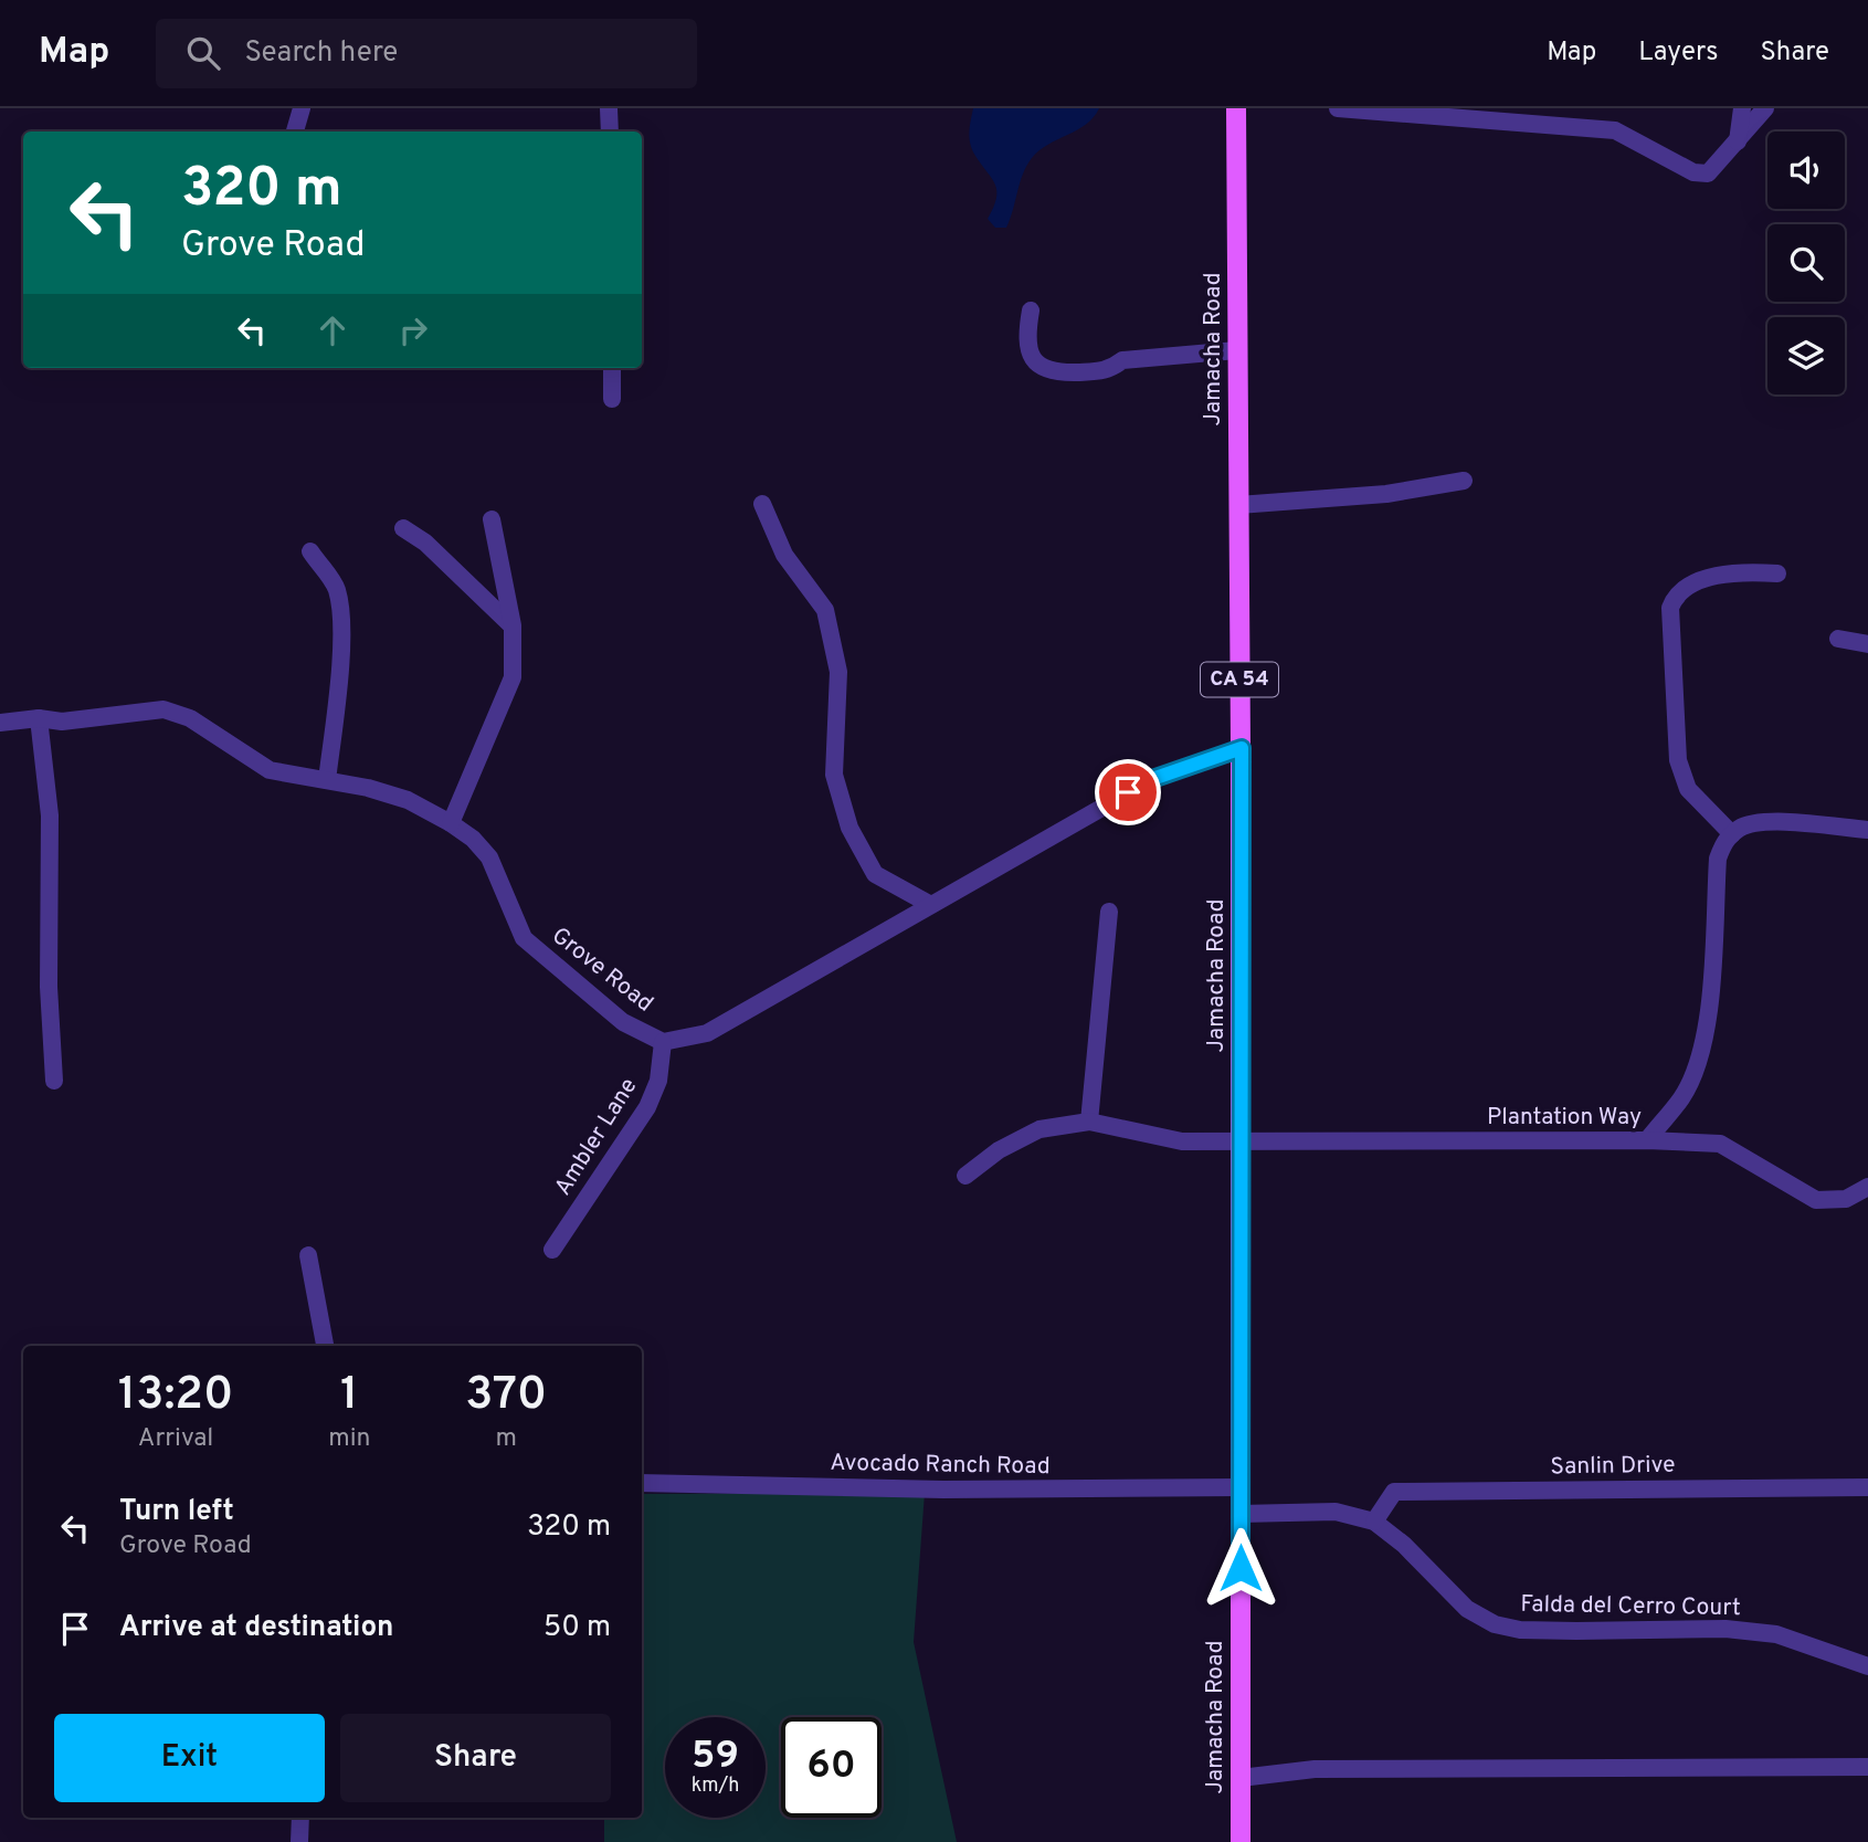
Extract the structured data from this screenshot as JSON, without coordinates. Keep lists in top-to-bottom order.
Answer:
{
  "streets": {
    "main road": ["Jamacha Road", "CA 54"],
    "street": [
      "Grove Road",
      "Plantation Way",
      "Ambler Lane",
      "Avocado Ranch Road",
      "Sanlin Drive",
      "Falda del Cerro Court"
    ]
  },
  "crossings": [
    ["Jamacha Road", "Grove Road"],
    ["Jamacha Road", "Plantation Way"],
    ["Jamacha Road", "Avocado Ranch Road"],
    ["Jamacha Road", "Falda del Cerro Court"],
    ["Grove Road", "Ambler Lane"],
    ["Sanlin Drive", "Falda del Cerro Court"]
  ],
  "page": {
    "header": "Map",
    "search": "Search here",
    "nav": ["Map", "Layers", "Share"],
    "turn": ["320 m", "Grove Road"],
    "eta": [
      "13:20",
      "Arrival",
      "1",
      "min",
      "370",
      "m"
    ],
    "list": [
      {
        "name": "Turn left",
        "note": "Grove Road",
        "value": "320 m"
      },
      {
        "name": "Arrive at destination",
        "value": "50 m"
      }
    ],
    "buttons": ["Exit", "Share"],
    "speed": "59 km/h",
    "limit": "60"
  }
}
